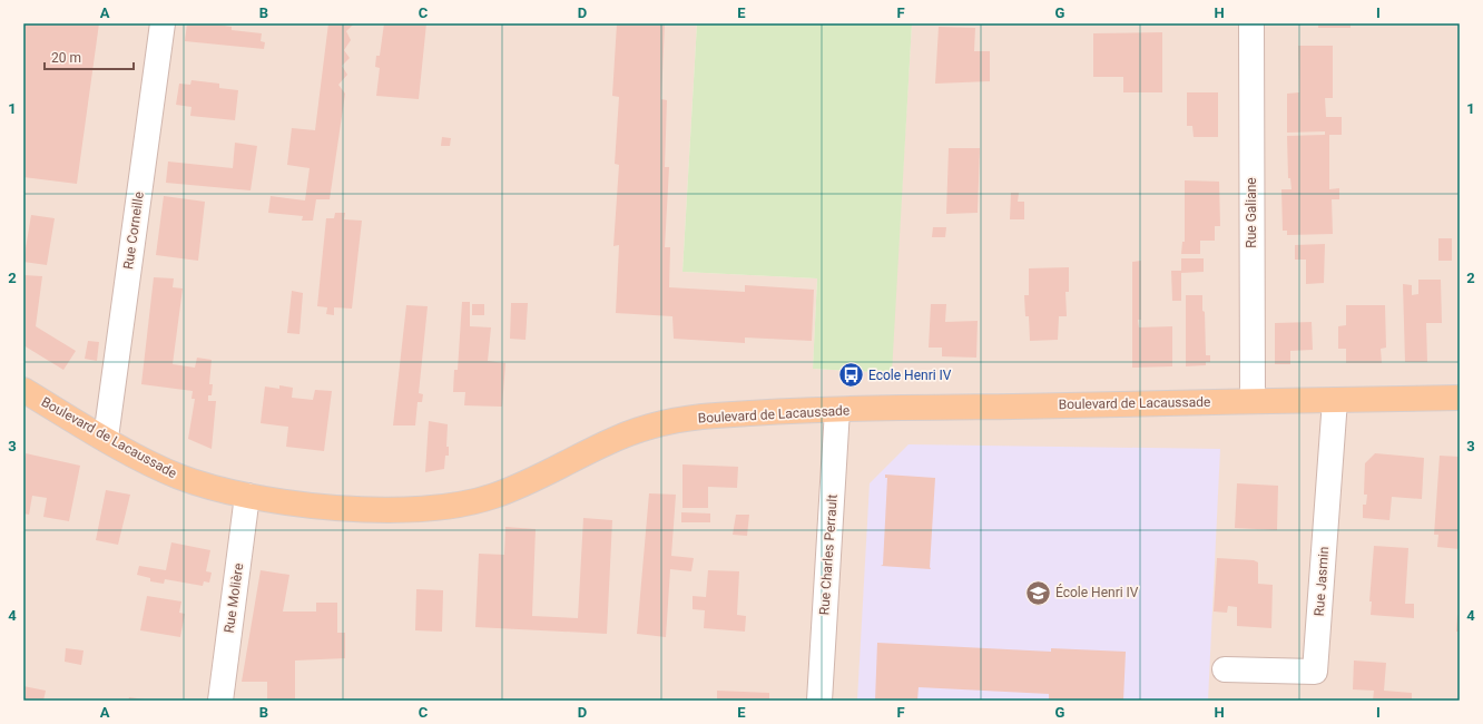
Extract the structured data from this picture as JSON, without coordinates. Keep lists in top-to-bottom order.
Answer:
{
  "streets": {
    "main road": ["Boulevard de Lacaussade"],
    "street": [
      "Rue Galiane",
      "Rue Corneille",
      "Rue Charles Perrault",
      "Rue Jasmin",
      "Rue Molière"
    ]
  },
  "crossings": [
    ["Rue Galiane", "Boulevard de Lacaussade"],
    ["Rue Corneille", "Boulevard de Lacaussade"],
    ["Boulevard de Lacaussade", "Rue Charles Perrault"],
    ["Boulevard de Lacaussade", "Rue Jasmin"],
    ["Boulevard de Lacaussade", "Rue Molière"]
  ],
  "places": {
    "bus stop": ["Ecole Henri IV"],
    "school or university": ["École Henri IV"]
  },
  "scale_bar": "20 m",
  "grid": {
    "columns": [
      "A",
      "B",
      "C",
      "D",
      "E",
      "F",
      "G",
      "H",
      "I"
    ],
    "rows": [
      "1",
      "2",
      "3",
      "4"
    ]
  }
}
